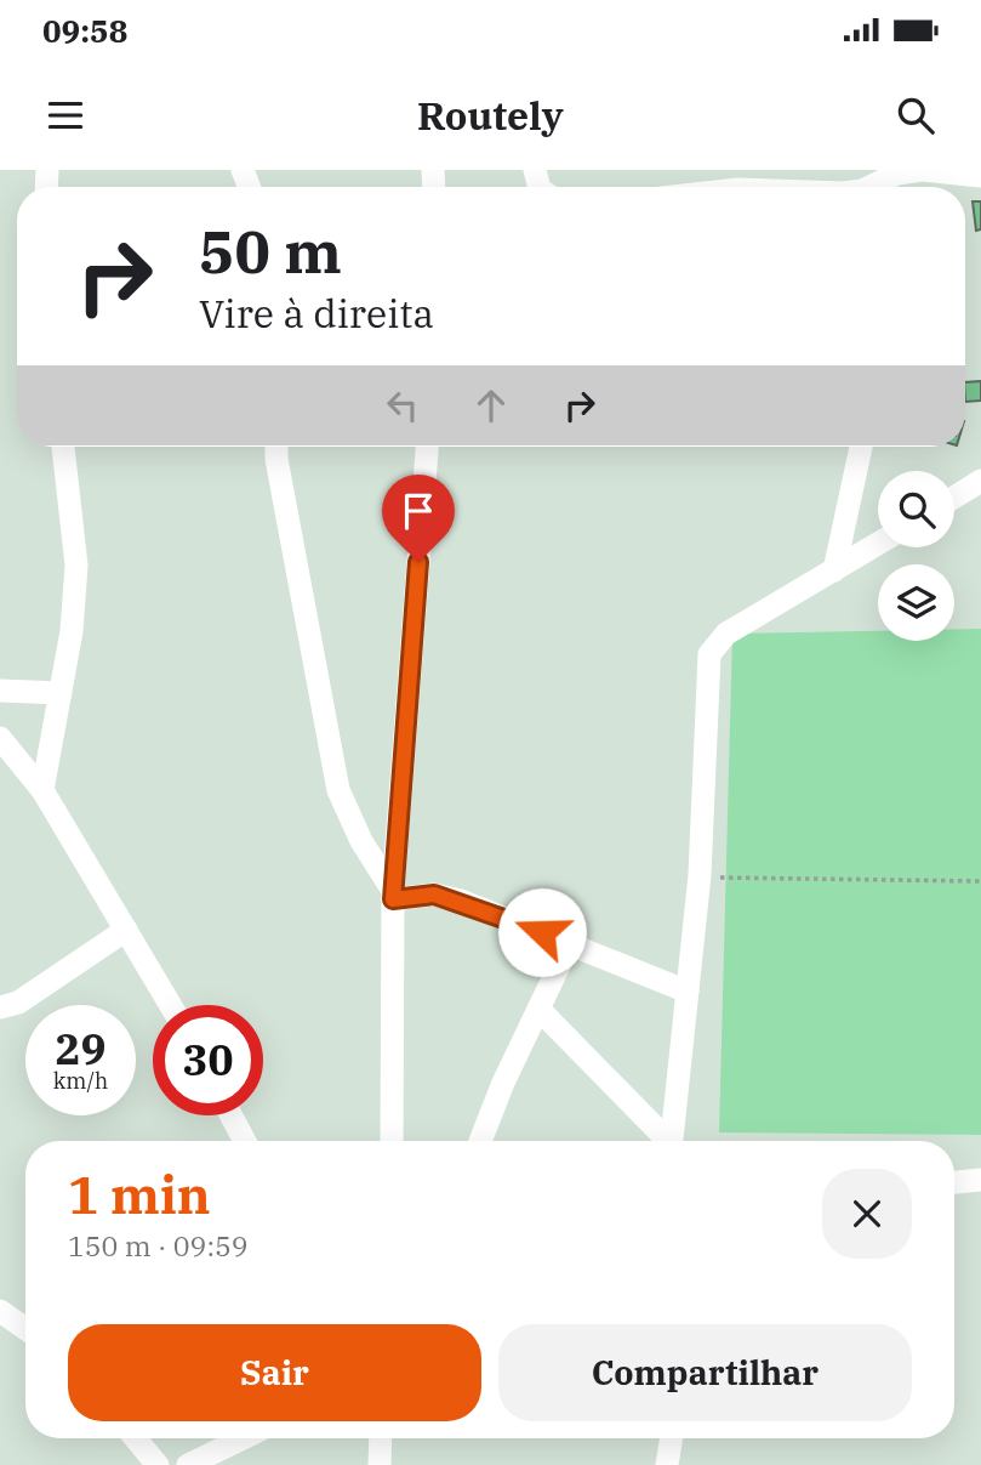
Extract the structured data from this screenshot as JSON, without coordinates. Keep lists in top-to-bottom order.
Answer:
{
  "page": {
    "status": "09:58",
    "header": "Routely",
    "turn": ["50 m", "Vire à direita"],
    "speed": "29 km/h",
    "limit": "30",
    "heading": ["1 min", "150 m · 09:59"],
    "buttons": ["Sair", "Compartilhar"]
  }
}
